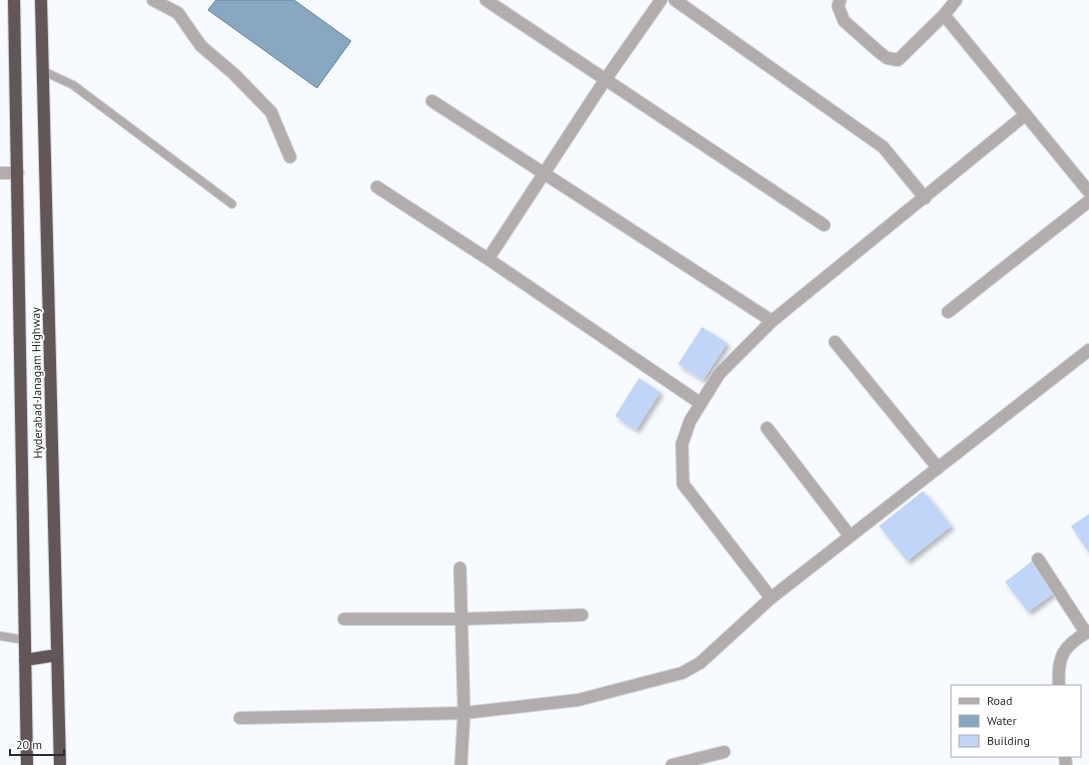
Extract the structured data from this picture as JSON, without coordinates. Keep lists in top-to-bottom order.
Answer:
{
  "streets": {
    "highway": ["Hyderabad-Janagam Highway"]
  },
  "legend": ["Road", "Water", "Building"],
  "scale_bar": "20 m"
}
